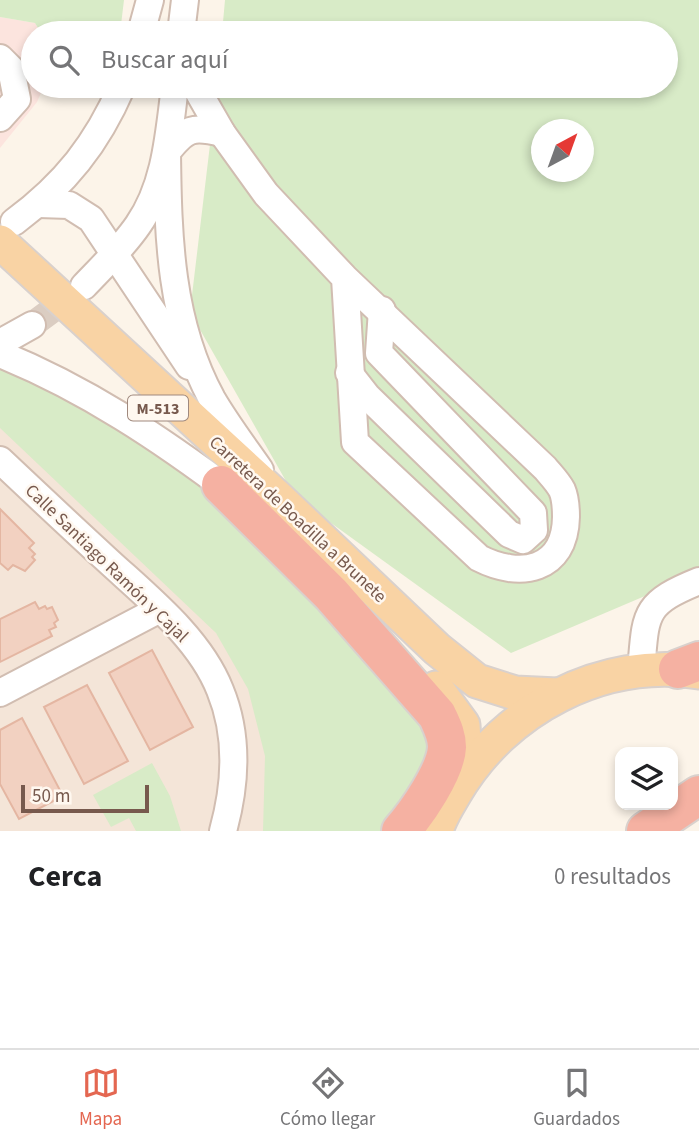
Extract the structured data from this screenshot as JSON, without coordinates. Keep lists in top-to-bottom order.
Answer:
{
  "streets": {
    "main road": ["M-513", "Carretera de Boadilla a Brunete"],
    "street": ["Calle Santiago Ramón y Cajal"]
  },
  "crossings": [
    ["M-513", "Carretera de Boadilla a Brunete"]
  ],
  "scale_bar": "50 m",
  "north": "top right",
  "page": {
    "search": "Buscar aquí",
    "scale": "50 m",
    "heading": ["Cerca", "0 resultados"],
    "nav": ["Mapa", "Cómo llegar", "Guardados"]
  }
}
